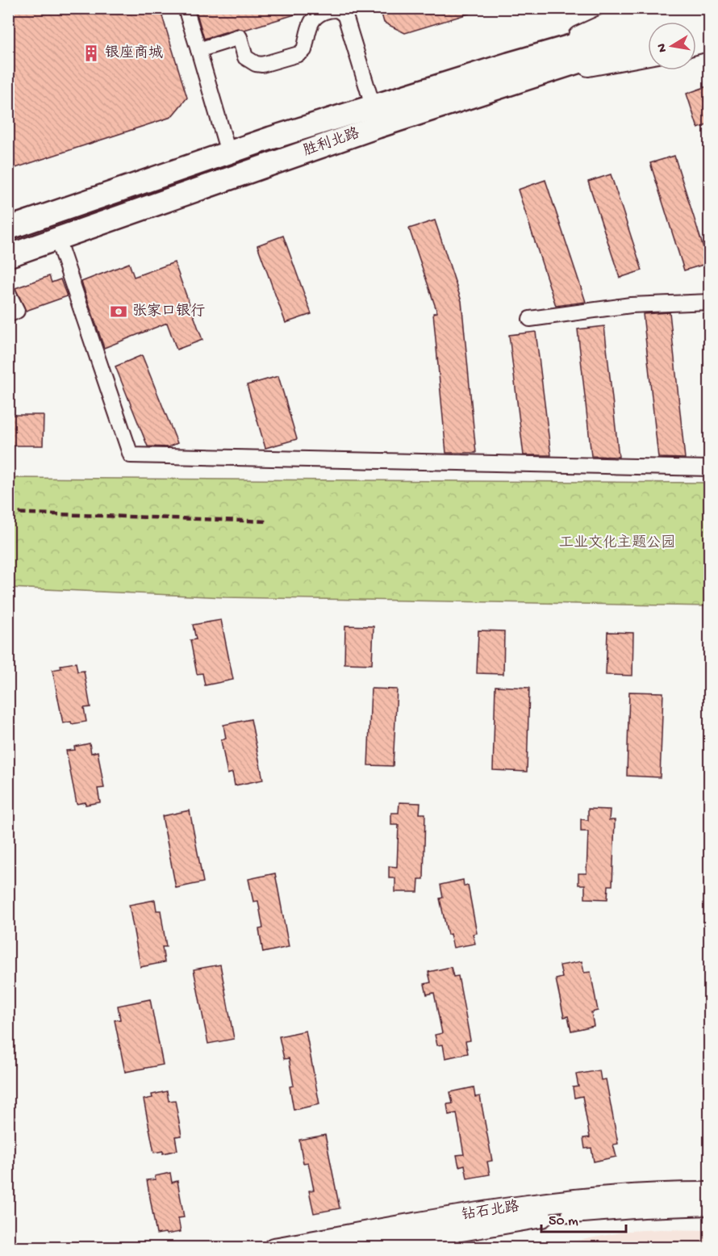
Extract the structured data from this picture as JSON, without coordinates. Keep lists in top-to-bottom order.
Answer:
{
  "streets": {
    "highway": ["胜利北路"],
    "main road": ["钻石北路"]
  },
  "parks": ["工业文化主题公园"],
  "places": {
    "building": ["银座商城"],
    "bank": ["张家口银行"]
  },
  "scale_bar": "50 m",
  "north": "left"
}
